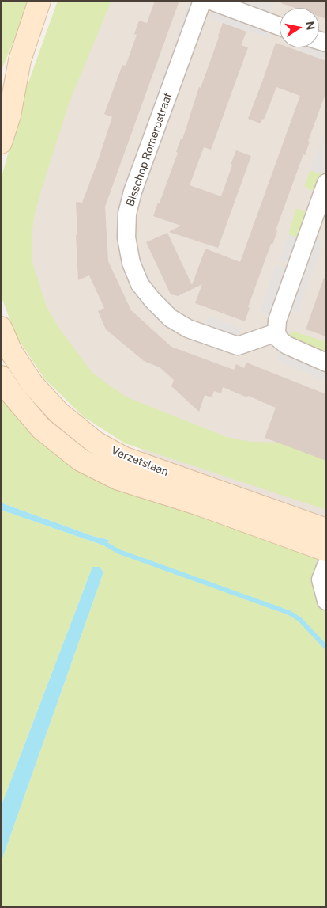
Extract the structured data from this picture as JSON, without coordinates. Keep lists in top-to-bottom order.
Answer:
{
  "streets": {
    "main road": ["Verzetslaan"],
    "street": ["Bisschop Romerostraat"]
  },
  "north": "right"
}
